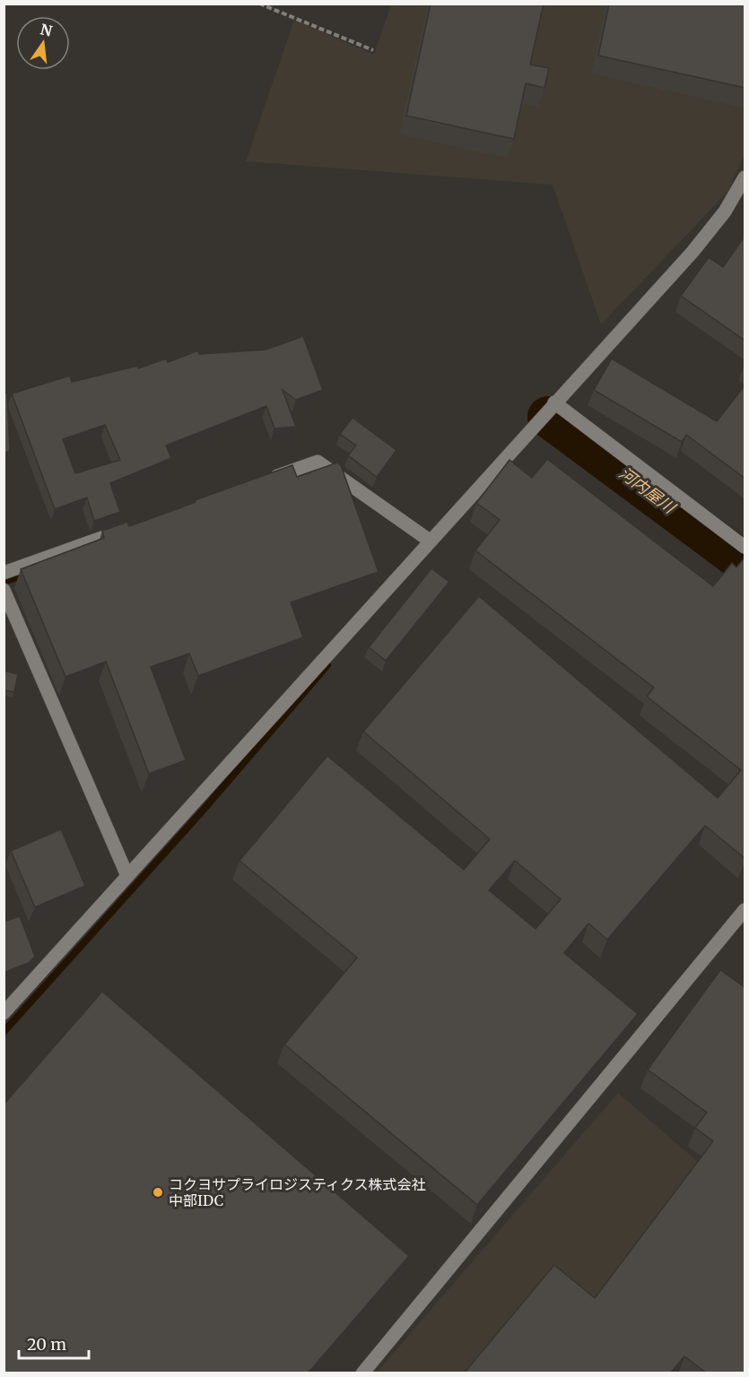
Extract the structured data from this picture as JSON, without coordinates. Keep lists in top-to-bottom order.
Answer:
{
  "water": ["河内屋川"],
  "places": ["コクヨサプライロジスティクス株式会社 中部IDC"],
  "scale_bar": "20 m",
  "north": "top"
}
